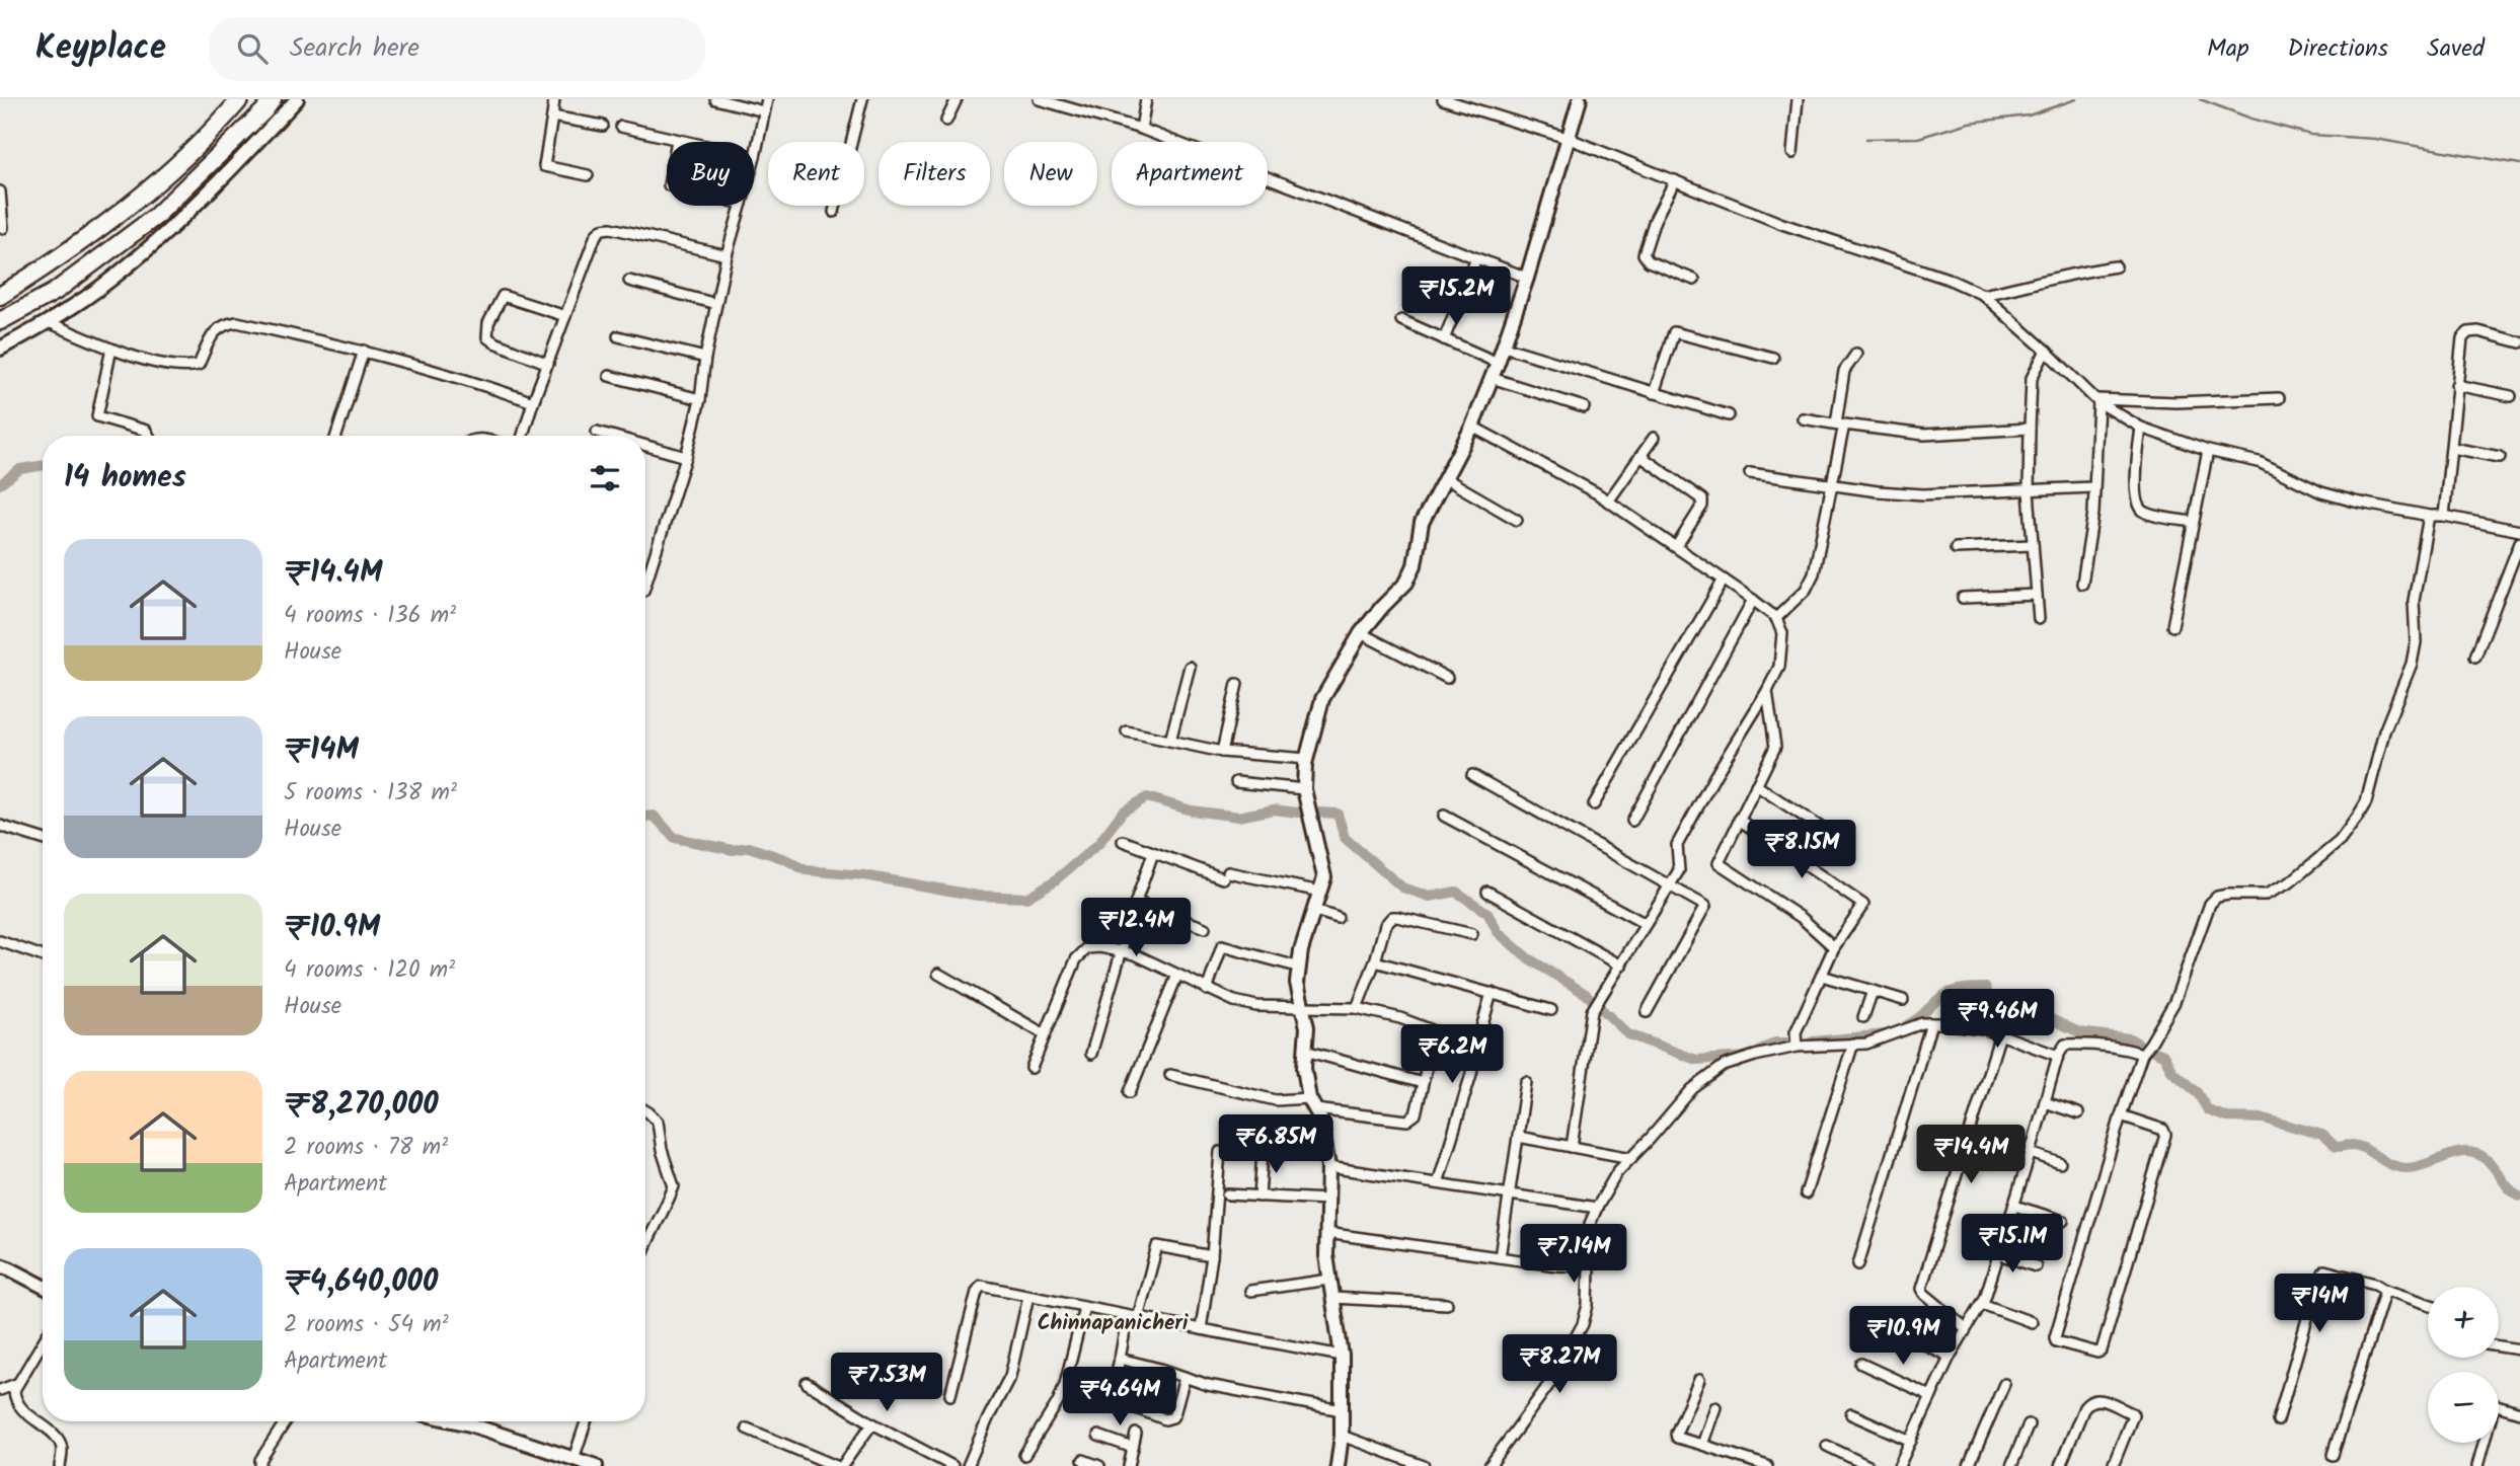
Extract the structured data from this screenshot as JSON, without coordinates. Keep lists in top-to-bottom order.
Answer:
{
  "districts": ["Chinnapanicheri"],
  "page": {
    "header": "Keyplace",
    "search": "Search here",
    "nav": ["Map", "Directions", "Saved"],
    "chip": [
      "Buy",
      "Rent",
      "Filters",
      "New",
      "Apartment"
    ],
    "price": [
      "₹15.2M",
      "₹8.15M",
      "₹12.4M",
      "₹9.46M",
      "₹6.2M",
      "₹6.85M",
      "₹14.4M",
      "₹15.1M",
      "₹7.14M",
      "₹14M",
      "₹10.9M",
      "₹8.27M",
      "₹7.53M",
      "₹4.64M"
    ],
    "heading": "14 homes",
    "list": [
      {
        "name": "₹14.4M",
        "note": "4 rooms · 136 m² · House"
      },
      {
        "name": "₹14M",
        "note": "5 rooms · 138 m² · House"
      },
      {
        "name": "₹10.9M",
        "note": "4 rooms · 120 m² · House"
      },
      {
        "name": "₹8,270,000",
        "note": "2 rooms · 78 m² · Apartment"
      },
      {
        "name": "₹4,640,000",
        "note": "2 rooms · 54 m² · Apartment"
      }
    ],
    "map_buttons": ["+", "−"]
  }
}
